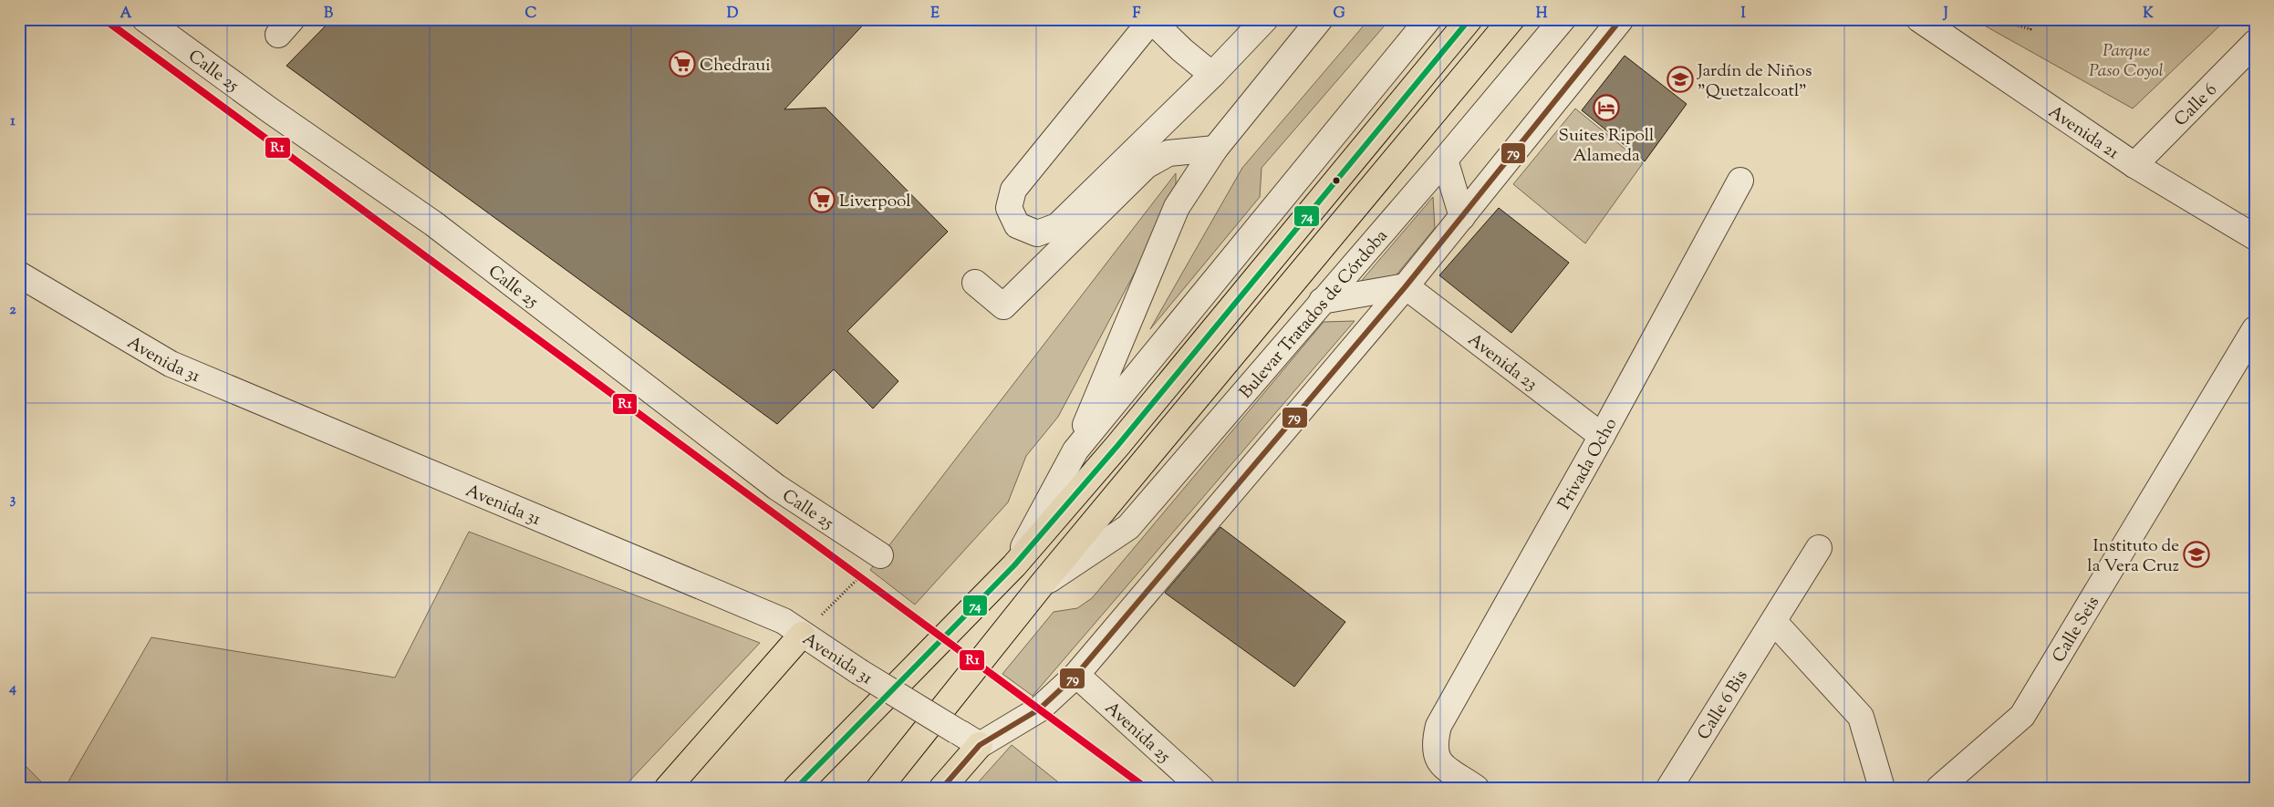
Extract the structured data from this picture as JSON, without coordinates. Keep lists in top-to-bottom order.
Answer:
{
  "streets": {
    "main road": ["Bulevar Tratados de Córdoba"],
    "street": [
      "Calle 25",
      "Calle 6",
      "Avenida 21",
      "Avenida 31",
      "Avenida 23",
      "Privada Ocho",
      "Calle Seis",
      "Calle 6 Bis",
      "Avenida 25"
    ]
  },
  "crossings": [
    ["Calle 6", "Avenida 21"],
    ["Avenida 23", "Privada Ocho"]
  ],
  "parks": ["Parque Paso Coyol"],
  "places": {
    "supermarket": ["Chedraui", "Liverpool"],
    "school or university": ["Jardín de Niños \"Quetzalcoatl\"", "Instituto de la Vera Cruz"],
    "hotel": ["Suites Ripoll Alameda"]
  },
  "lines": ["transit line R1", "transit line 74", "transit line 79"],
  "grid": {
    "columns": [
      "A",
      "B",
      "C",
      "D",
      "E",
      "F",
      "G",
      "H",
      "I",
      "J",
      "K"
    ],
    "rows": [
      "1",
      "2",
      "3",
      "4"
    ]
  }
}
